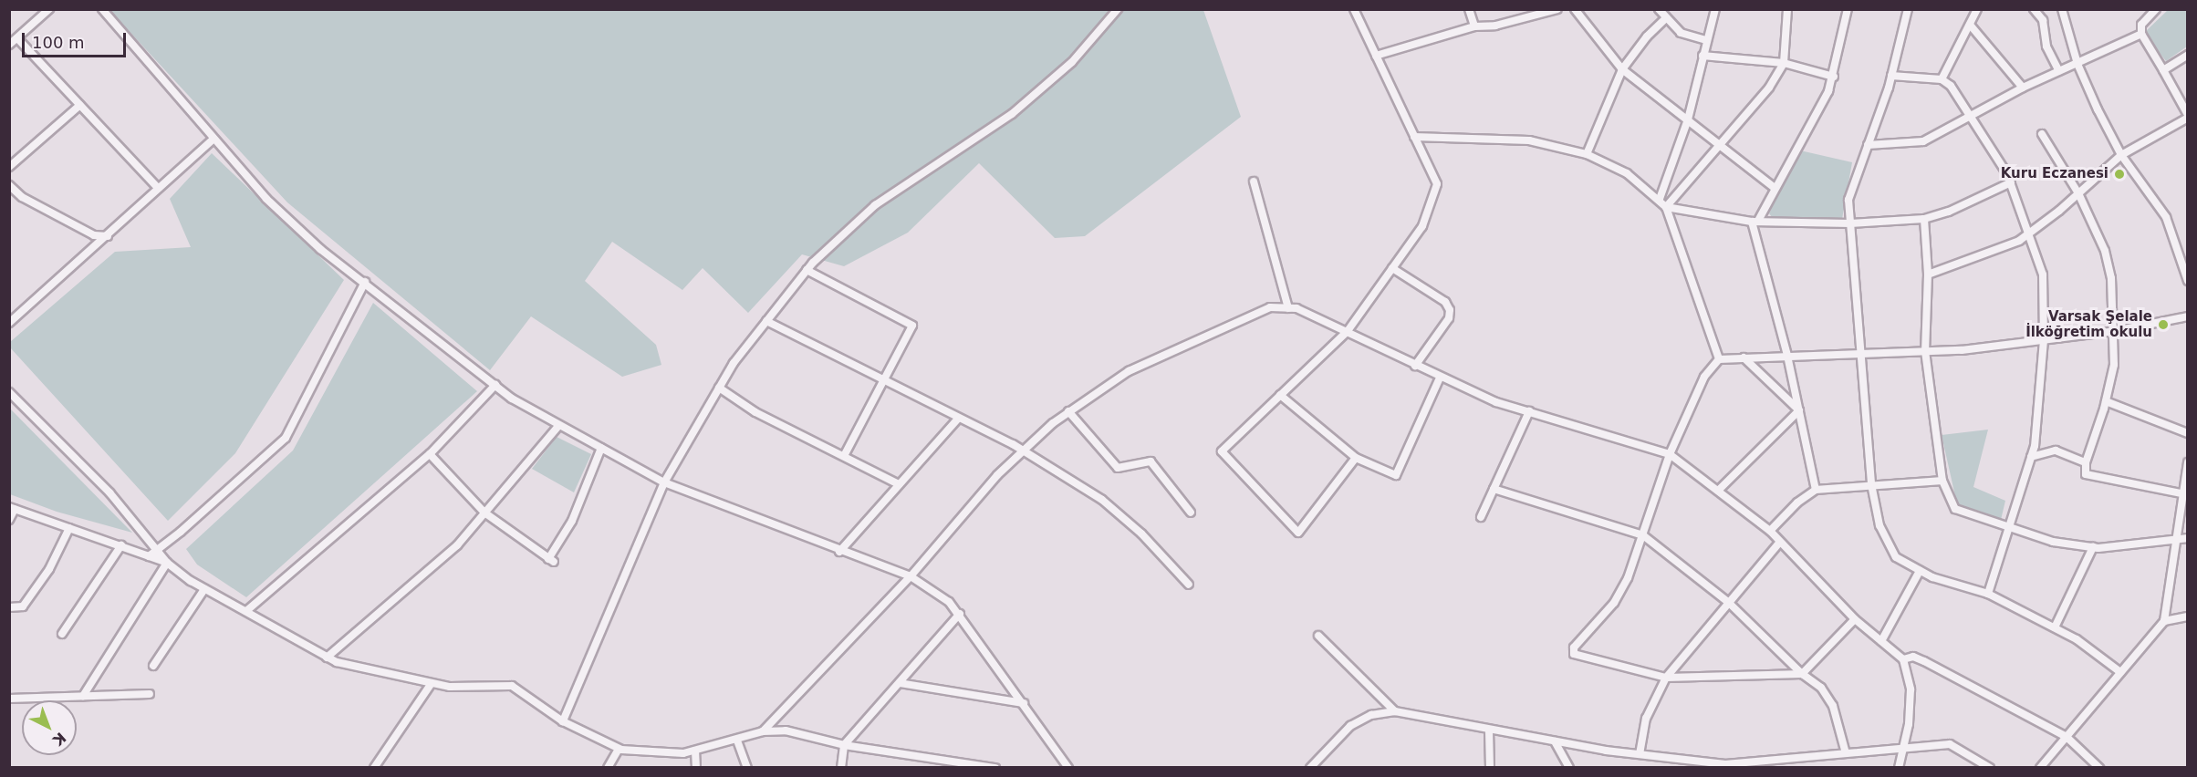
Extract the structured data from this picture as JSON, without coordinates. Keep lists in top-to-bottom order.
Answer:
{
  "places": ["Kuru Eczanesi", "Varsak Şelale İlköğretim okulu"],
  "scale_bar": "100 m",
  "north": "bottom right"
}
